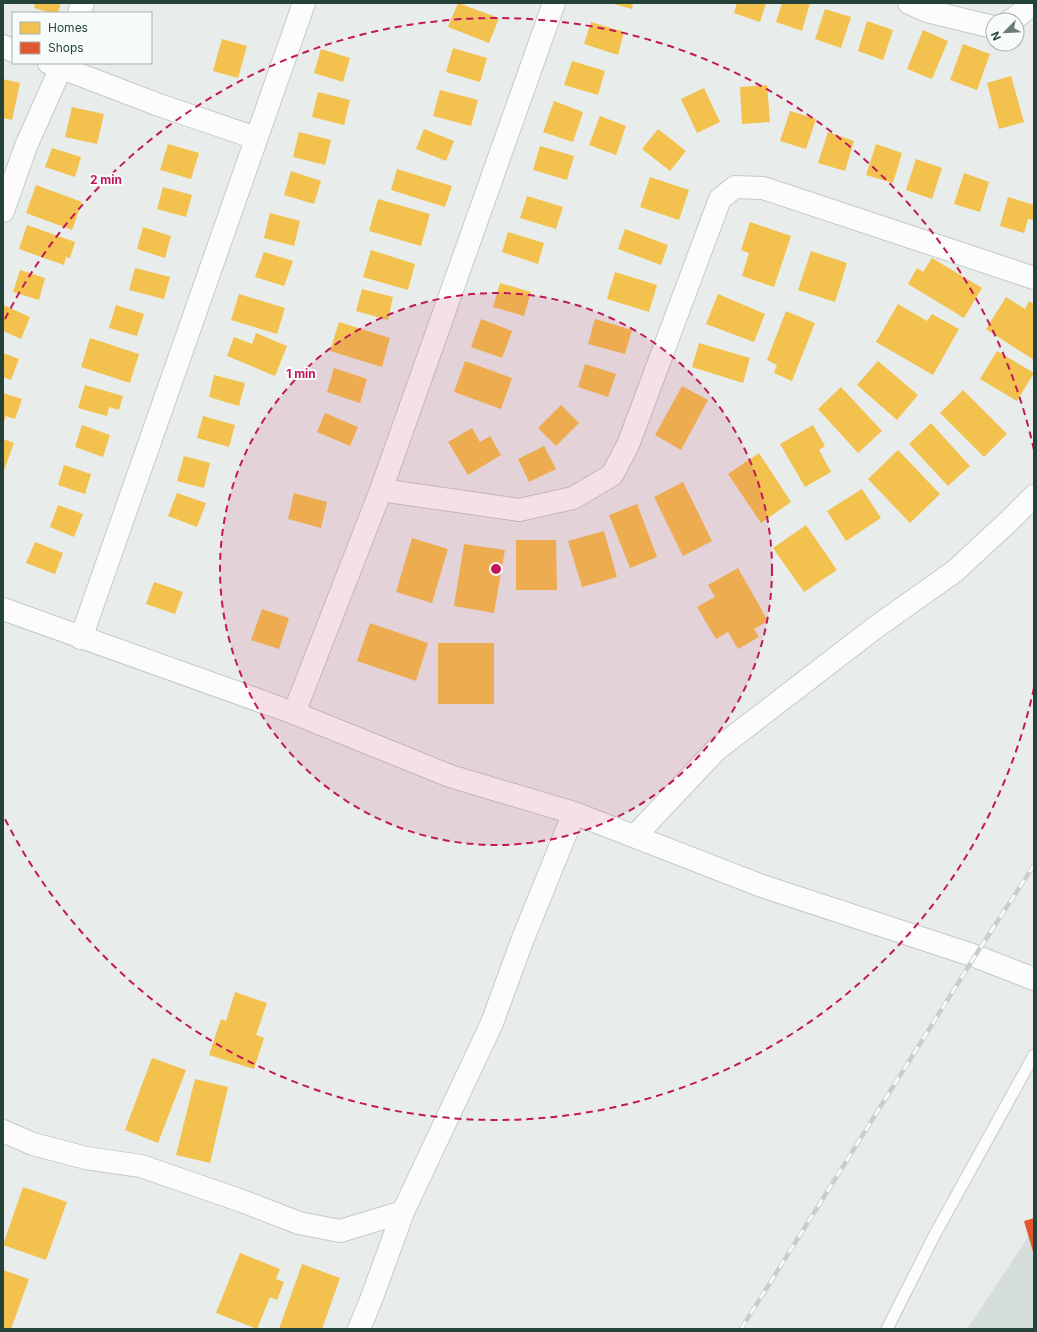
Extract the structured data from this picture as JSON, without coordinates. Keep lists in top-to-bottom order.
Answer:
{
  "legend": ["Homes", "Shops"],
  "north": "bottom left",
  "rings": ["2 min", "1 min"]
}
